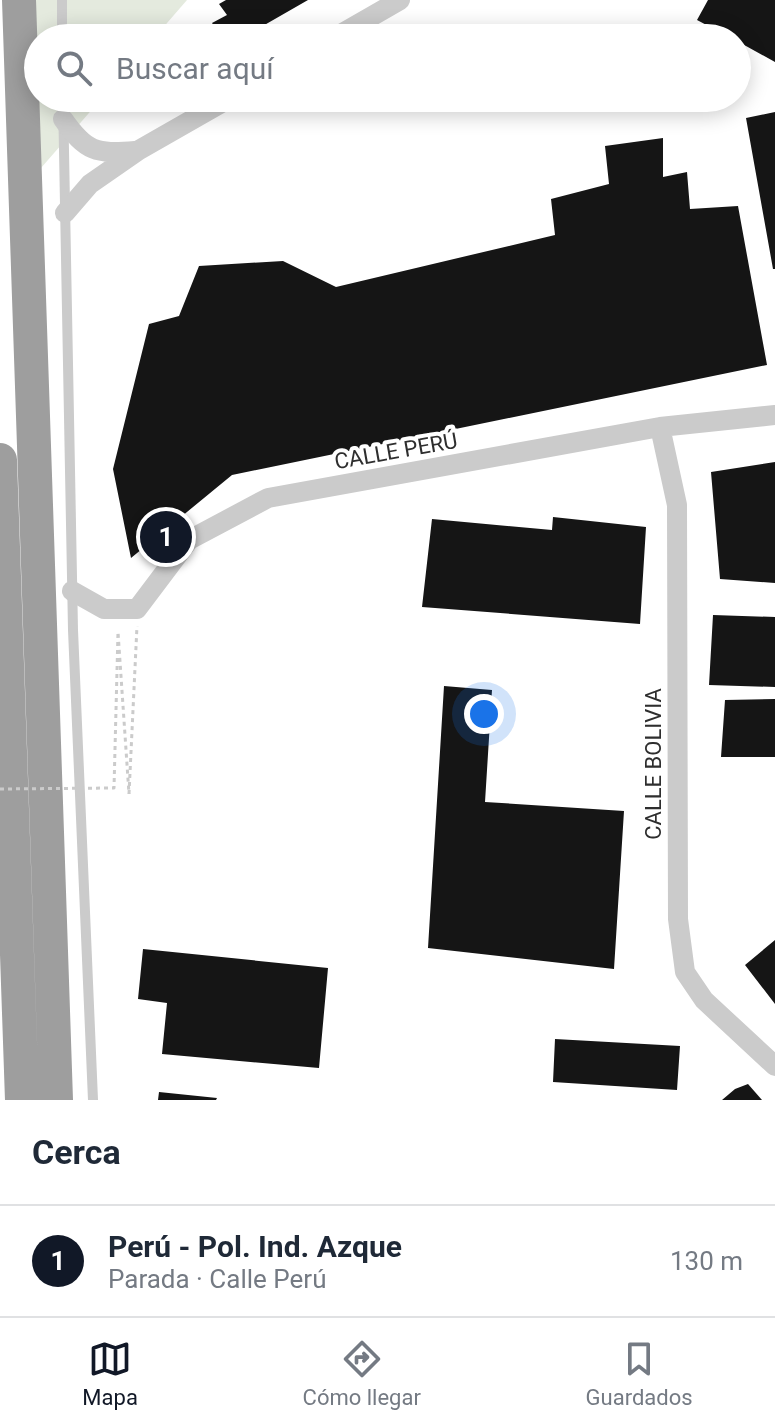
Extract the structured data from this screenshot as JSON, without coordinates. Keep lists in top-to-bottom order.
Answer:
{
  "streets": {
    "street": ["CALLE PERÚ", "CALLE BOLIVIA"]
  },
  "crossings": [
    ["CALLE PERÚ", "CALLE BOLIVIA"]
  ],
  "page": {
    "search": "Buscar aquí",
    "pins": "1",
    "heading": "Cerca",
    "list": [
      {
        "mark": "1",
        "name": "Perú - Pol. Ind. Azque",
        "note": "Parada · Calle Perú",
        "value": "130 m"
      }
    ],
    "nav": ["Mapa", "Cómo llegar", "Guardados"]
  }
}
